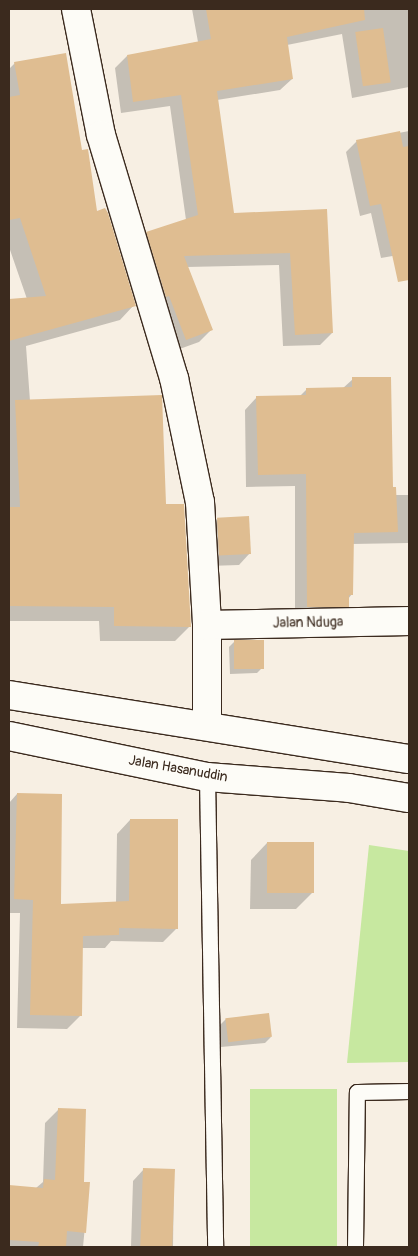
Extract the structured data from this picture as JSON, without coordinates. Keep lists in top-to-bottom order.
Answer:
{
  "streets": {
    "street": ["Jalan Nduga", "Jalan Hasanuddin"]
  }
}
